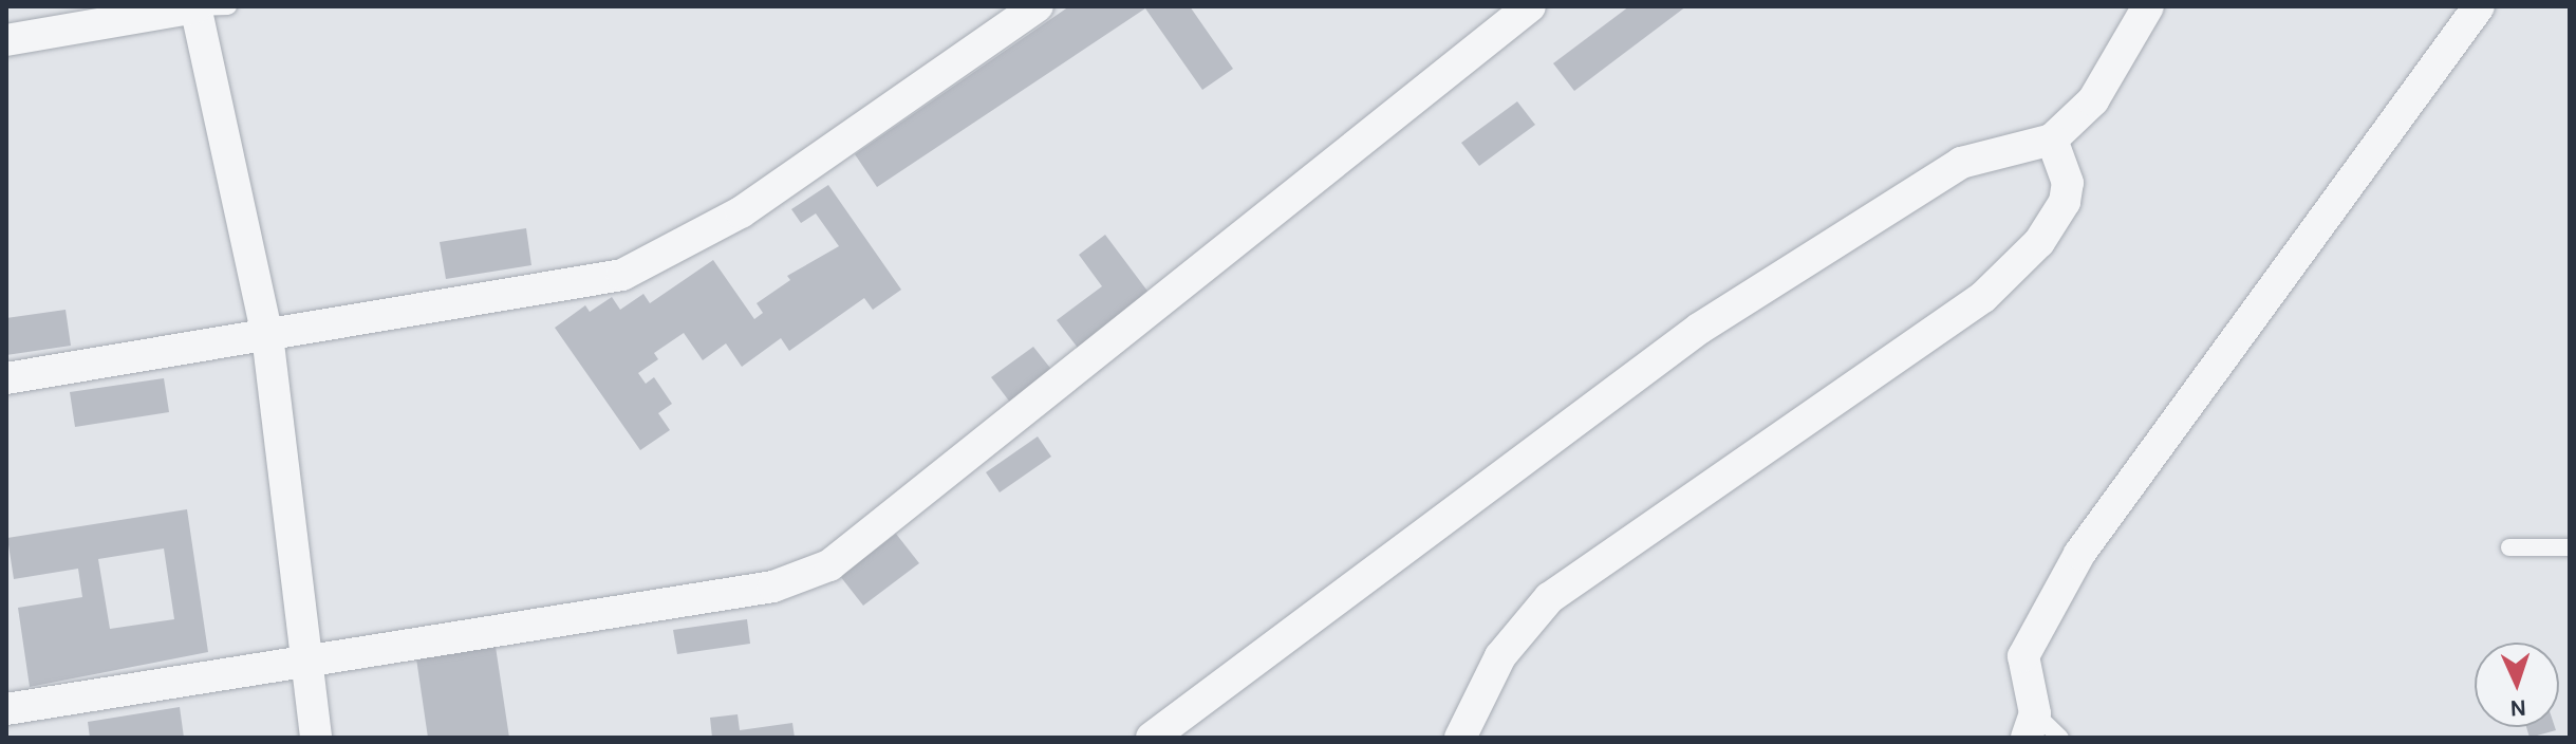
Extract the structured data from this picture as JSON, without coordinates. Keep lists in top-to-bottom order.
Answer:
{
  "north": "bottom"
}
